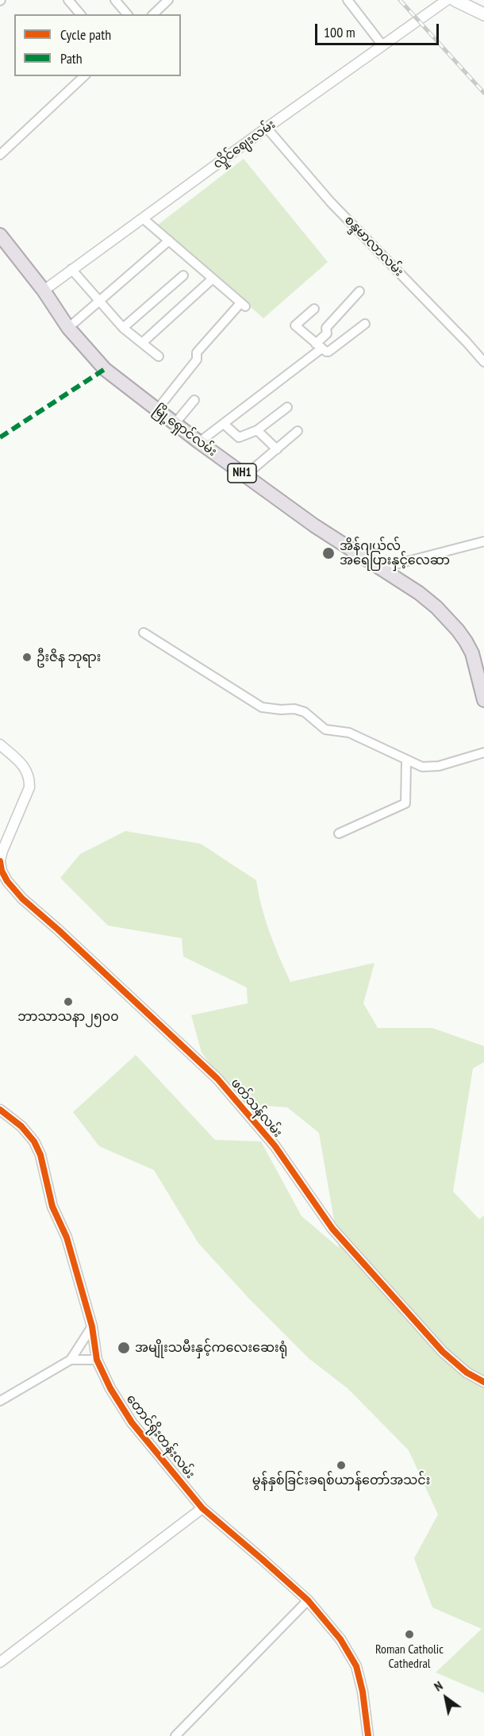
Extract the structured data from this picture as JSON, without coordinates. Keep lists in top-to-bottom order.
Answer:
{
  "streets": {
    "highway": ["မြို့ရှောင်လမ်း", "NH1"],
    "street": [
      "လှိုင်ဈေးလမ်း",
      "စန္ဒမာလာလမ်း",
      "ဖတ်သန်လမ်း",
      "တောင်ရိုးတန်းလမ်း"
    ]
  },
  "crossings": [
    ["လှိုင်ဈေးလမ်း", "စန္ဒမာလာလမ်း"],
    ["လှိုင်ဈေးလမ်း", "မြို့ရှောင်လမ်း"]
  ],
  "places": [
    "အိန်ဂျယ်လ် အရေပြားနှင့်လေဆာ",
    "ဦးဇိန ဘုရား",
    "ဘာသာသနာ၂၅၀၀",
    "အမျိုးသမီးနှင့်ကလေးဆေးရုံ",
    "မွန်နှစ်ခြင်းခရစ်ယာန်တော်အသင်း",
    "Roman Catholic Cathedral"
  ],
  "legend": ["Cycle path", "Path"],
  "scale_bar": "100 m",
  "north": "top left"
}
